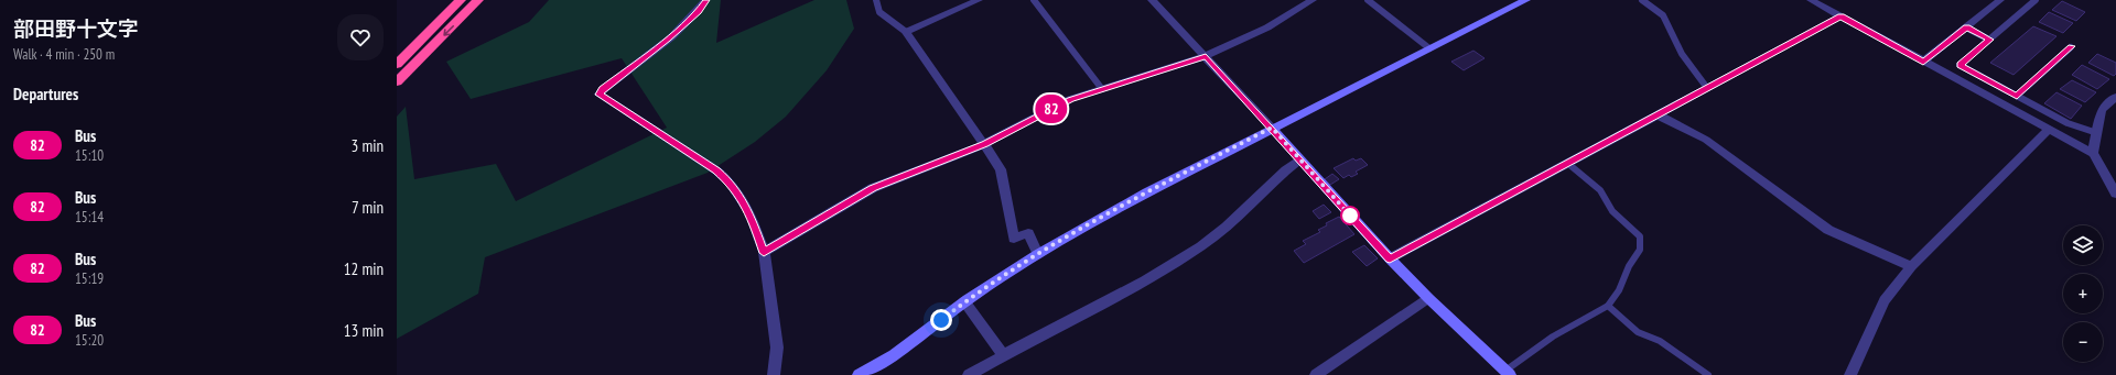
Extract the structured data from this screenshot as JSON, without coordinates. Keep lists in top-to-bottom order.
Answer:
{
  "lines": ["bus line 82"],
  "page": {
    "heading": [
      ["部田野十文字", "Walk · 4 min · 250 m"],
      "Departures"
    ],
    "on_map": "82",
    "list": [
      {
        "mark": "82",
        "name": "Bus",
        "note": "15:10",
        "value": "3 min"
      },
      {
        "mark": "82",
        "name": "Bus",
        "note": "15:14",
        "value": "7 min"
      },
      {
        "mark": "82",
        "name": "Bus",
        "note": "15:19",
        "value": "12 min"
      },
      {
        "mark": "82",
        "name": "Bus",
        "note": "15:20",
        "value": "13 min"
      }
    ],
    "map_buttons": ["+", "−"]
  }
}
